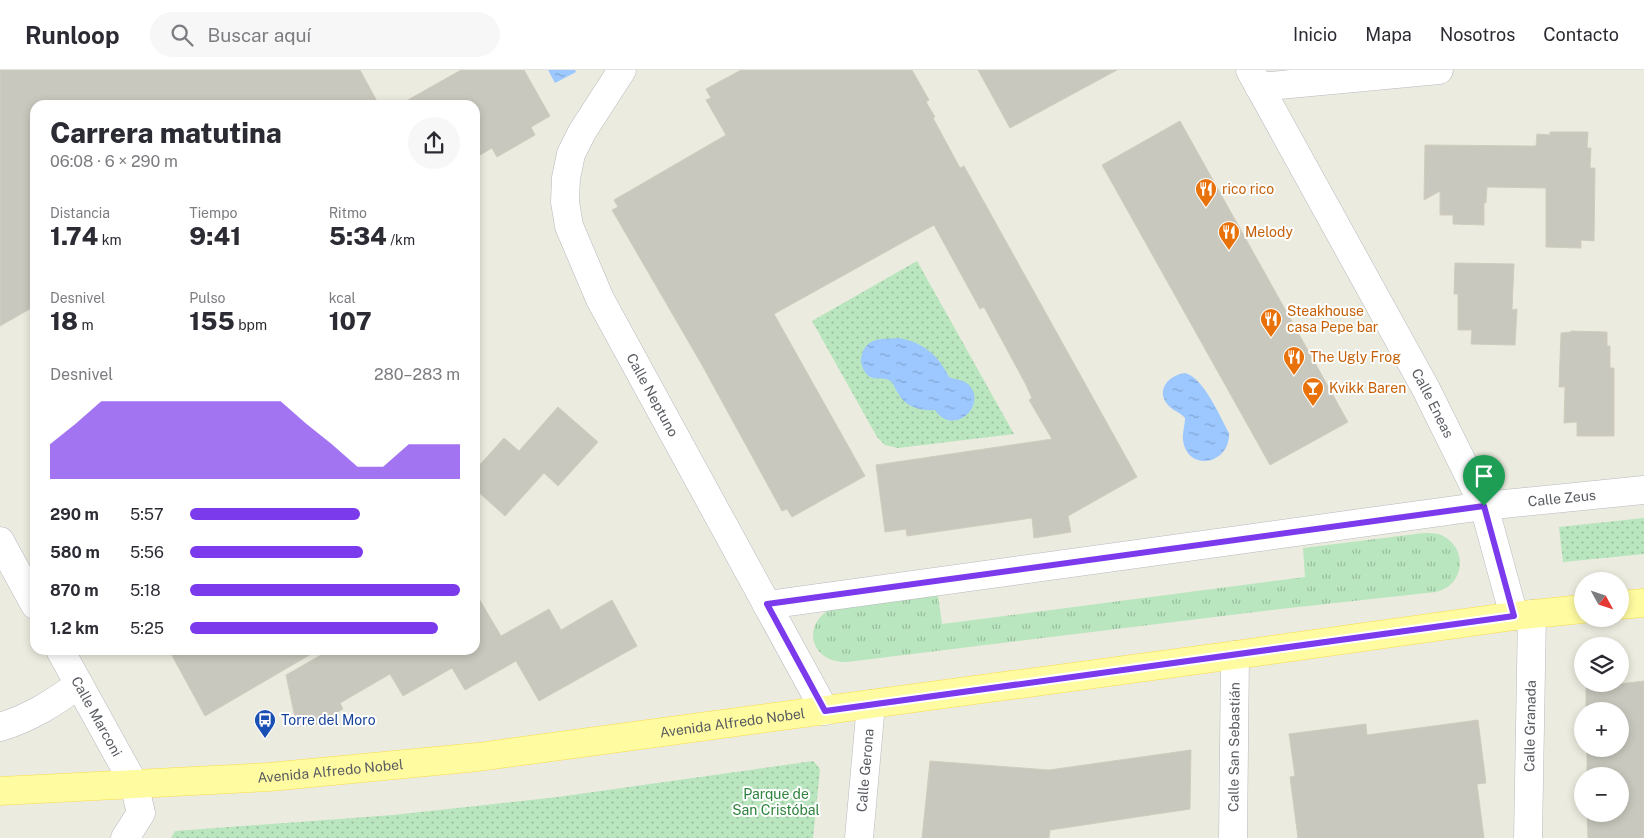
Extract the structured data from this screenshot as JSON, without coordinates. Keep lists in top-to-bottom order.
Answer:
{
  "streets": {
    "main road": ["Avenida Alfredo Nobel"],
    "street": [
      "Calle Neptuno",
      "Calle Eneas",
      "Calle Zeus",
      "Calle Marconi",
      "Calle Granada",
      "Calle San Sebastián",
      "Calle Gerona"
    ]
  },
  "crossings": [
    ["Calle Neptuno", "Calle Zeus"],
    ["Calle Neptuno", "Avenida Alfredo Nobel"],
    ["Calle Eneas", "Calle Zeus"],
    ["Calle Eneas", "Avenida Alfredo Nobel"],
    ["Calle Eneas", "Calle Granada"],
    ["Calle Marconi", "Avenida Alfredo Nobel"],
    ["Avenida Alfredo Nobel", "Calle Granada"],
    ["Avenida Alfredo Nobel", "Calle San Sebastián"],
    ["Avenida Alfredo Nobel", "Calle Gerona"]
  ],
  "parks": ["Parque de San Cristóbal"],
  "places": {
    "restaurant": [
      "rico rico",
      "Melody",
      "Steakhouse casa Pepe bar",
      "The Ugly Frog"
    ],
    "bar": ["Kvikk Baren"],
    "bus stop": ["Torre del Moro"]
  },
  "north": "bottom right",
  "page": {
    "header": "Runloop",
    "search": "Buscar aquí",
    "nav": [
      "Inicio",
      "Mapa",
      "Nosotros",
      "Contacto"
    ],
    "heading": ["Carrera matutina", "06:08 · 6 × 290 m"],
    "stats": [
      ["Distancia", "1.74 km"],
      ["Tiempo", "9:41"],
      ["Ritmo", "5:34 /km"],
      ["Desnivel", "18 m"],
      ["Pulso", "155 bpm"],
      ["kcal", "107"]
    ],
    "chart": ["Desnivel", "280–283 m"],
    "list": [
      {
        "name": "290 m",
        "note": "5:57"
      },
      {
        "name": "580 m",
        "note": "5:56"
      },
      {
        "name": "870 m",
        "note": "5:18"
      },
      {
        "name": "1.2 km",
        "note": "5:25"
      }
    ],
    "map_buttons": ["+", "−"]
  }
}
